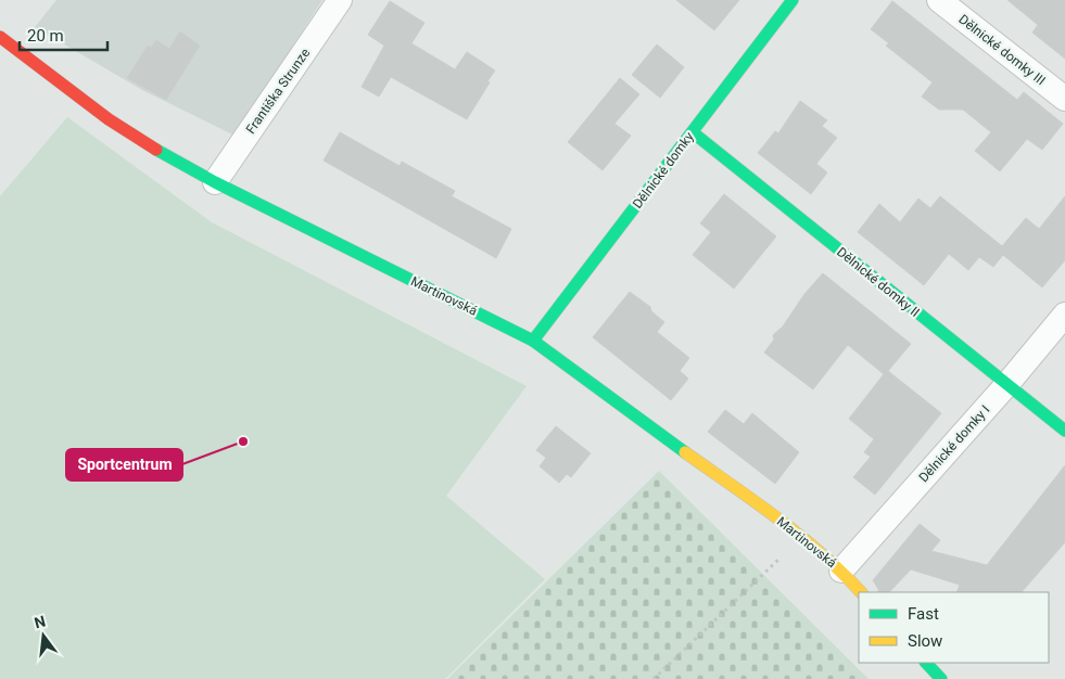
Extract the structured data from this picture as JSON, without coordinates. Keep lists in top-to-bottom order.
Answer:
{
  "streets": {
    "street": [
      "Dělnické domky III",
      "Františka Strunze",
      "Dělnické domky",
      "Dělnické domky II",
      "Martinovská",
      "Dělnické domky I"
    ]
  },
  "crossings": [
    ["Františka Strunze", "Martinovská"],
    ["Dělnické domky", "Dělnické domky II"],
    ["Dělnické domky", "Martinovská"],
    ["Dělnické domky II", "Dělnické domky I"],
    ["Martinovská", "Dělnické domky I"]
  ],
  "places": ["Sportcentrum"],
  "legend": ["Fast", "Slow"],
  "scale_bar": "20 m",
  "north": "top"
}
